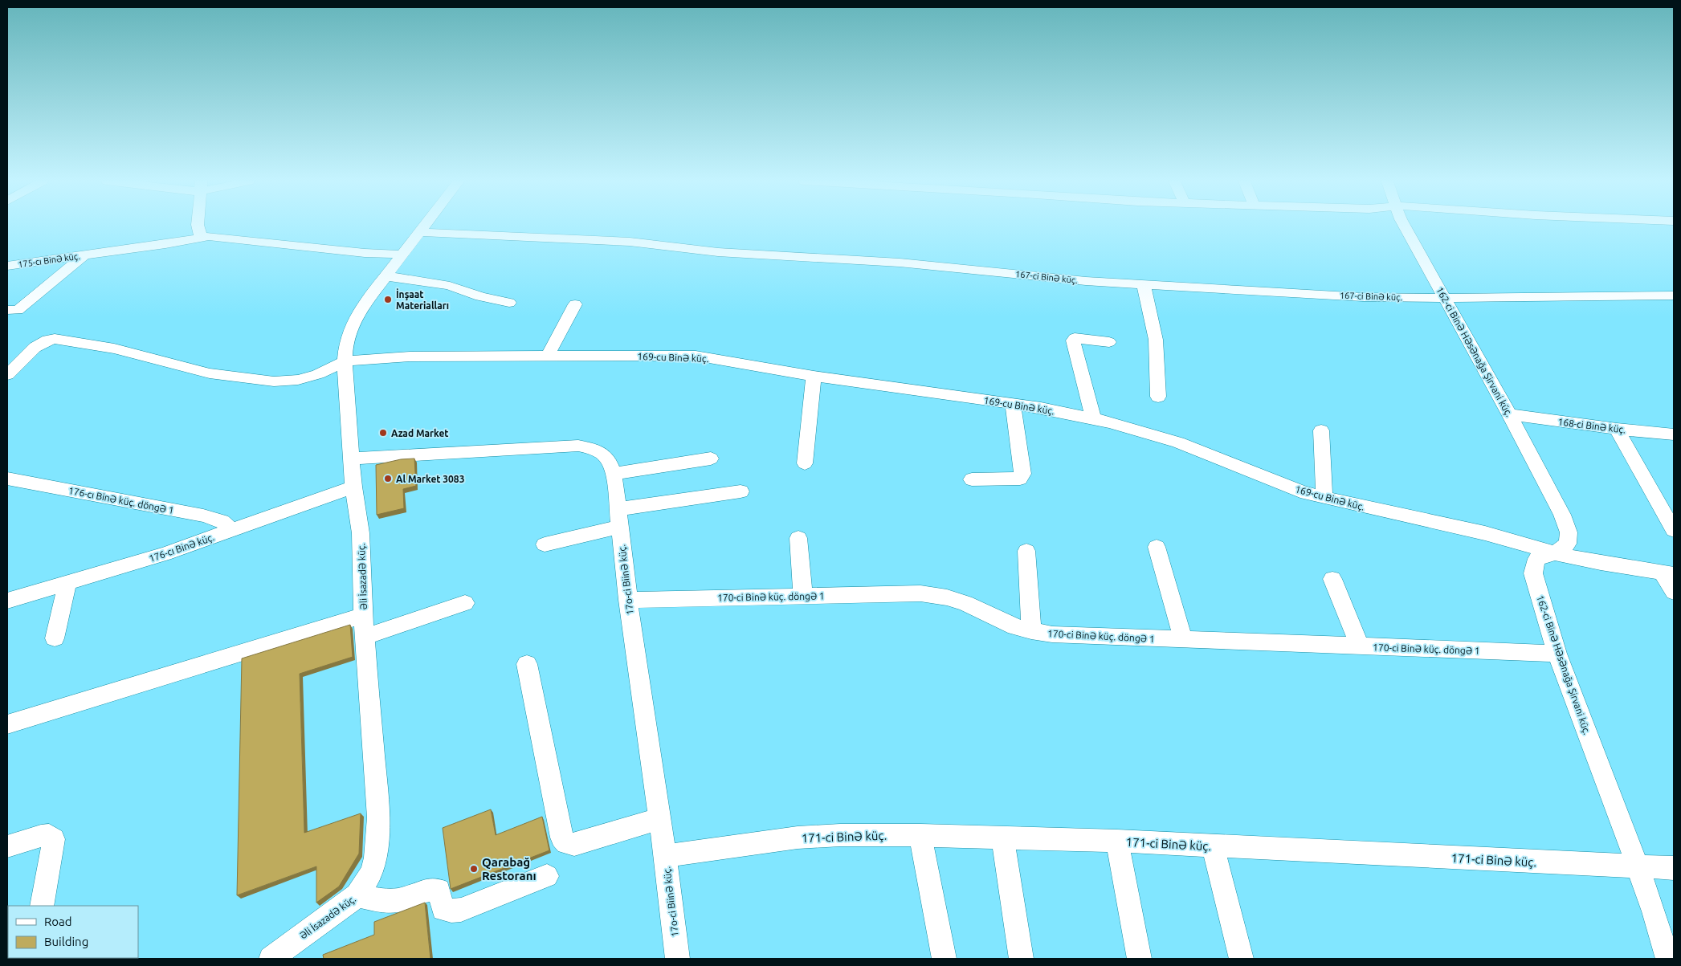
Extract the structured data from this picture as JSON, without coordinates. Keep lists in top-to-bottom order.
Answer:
{
  "streets": {
    "street": [
      "175-cı Binə küç.",
      "167-ci Binə küç.",
      "162-ci Binə Həsənağa Şirvani küç.",
      "169-cu Binə küç.",
      "168-ci Binə küç.",
      "176-cı Binə küç. döngə 1",
      "176-cı Binə küç.",
      "Əli İsazadə küç.",
      "17o-ci Biinə küç.",
      "170-ci Binə küç. döngə 1",
      "171-ci Binə küç."
    ]
  },
  "crossings": [
    ["175-cı Binə küç.", "Əli İsazadə küç."],
    ["167-ci Binə küç.", "162-ci Binə Həsənağa Şirvani küç."],
    ["167-ci Binə küç.", "Əli İsazadə küç."],
    ["162-ci Binə Həsənağa Şirvani küç.", "169-cu Binə küç."],
    ["162-ci Binə Həsənağa Şirvani küç.", "168-ci Binə küç."],
    ["162-ci Binə Həsənağa Şirvani küç.", "170-ci Binə küç. döngə 1"],
    ["162-ci Binə Həsənağa Şirvani küç.", "171-ci Binə küç."],
    ["169-cu Binə küç.", "Əli İsazadə küç."],
    ["176-cı Binə küç. döngə 1", "176-cı Binə küç."],
    ["176-cı Binə küç.", "Əli İsazadə küç."],
    ["Əli İsazadə küç.", "17o-ci Biinə küç."],
    ["17o-ci Biinə küç.", "170-ci Binə küç. döngə 1"],
    ["17o-ci Biinə küç.", "171-ci Binə küç."]
  ],
  "places": [
    "İnşaat Materialları",
    "Azad Market",
    "Al Market 3083",
    "Qarabağ Restoranı"
  ],
  "legend": ["Road", "Building"]
}
